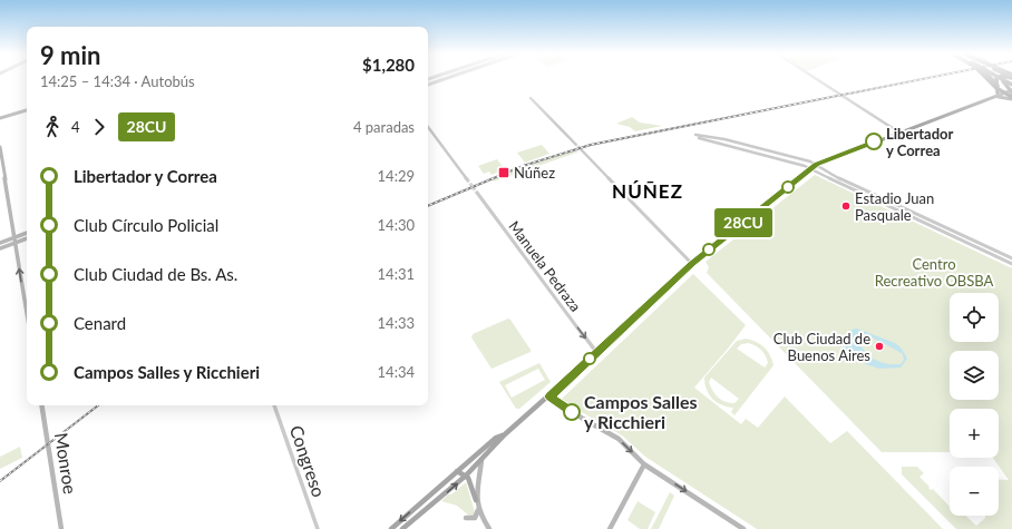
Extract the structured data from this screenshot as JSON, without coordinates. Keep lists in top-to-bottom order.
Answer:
{
  "streets": {
    "main road": ["Monroe"],
    "street": ["Manuela Pedraza", "Congreso"]
  },
  "one_way": ["Manuela Pedraza"],
  "districts": ["NÚÑEZ"],
  "parks": ["Centro Recreativo OBSBA"],
  "places": {
    "other": [
      "Libertador y Correa",
      "Estadio Juan Pasquale",
      "Club Ciudad de Buenos Aires",
      "Campos Salles y Ricchieri"
    ],
    "transit": ["Núñez"]
  },
  "lines": ["bus line 28CU"],
  "page": {
    "on_map": "28CU",
    "heading": ["9 min", "14:25 – 14:34 · Autobús", "$1,280"],
    "legs": ["4", "28CU", "4 paradas"],
    "list": [
      {
        "name": "Libertador y Correa",
        "value": "14:29"
      },
      {
        "name": "Club Círculo Policial",
        "value": "14:30"
      },
      {
        "name": "Club Ciudad de Bs. As.",
        "value": "14:31"
      },
      {
        "name": "Cenard",
        "value": "14:33"
      },
      {
        "name": "Campos Salles y Ricchieri",
        "value": "14:34"
      }
    ],
    "map_buttons": ["+", "−"]
  }
}
